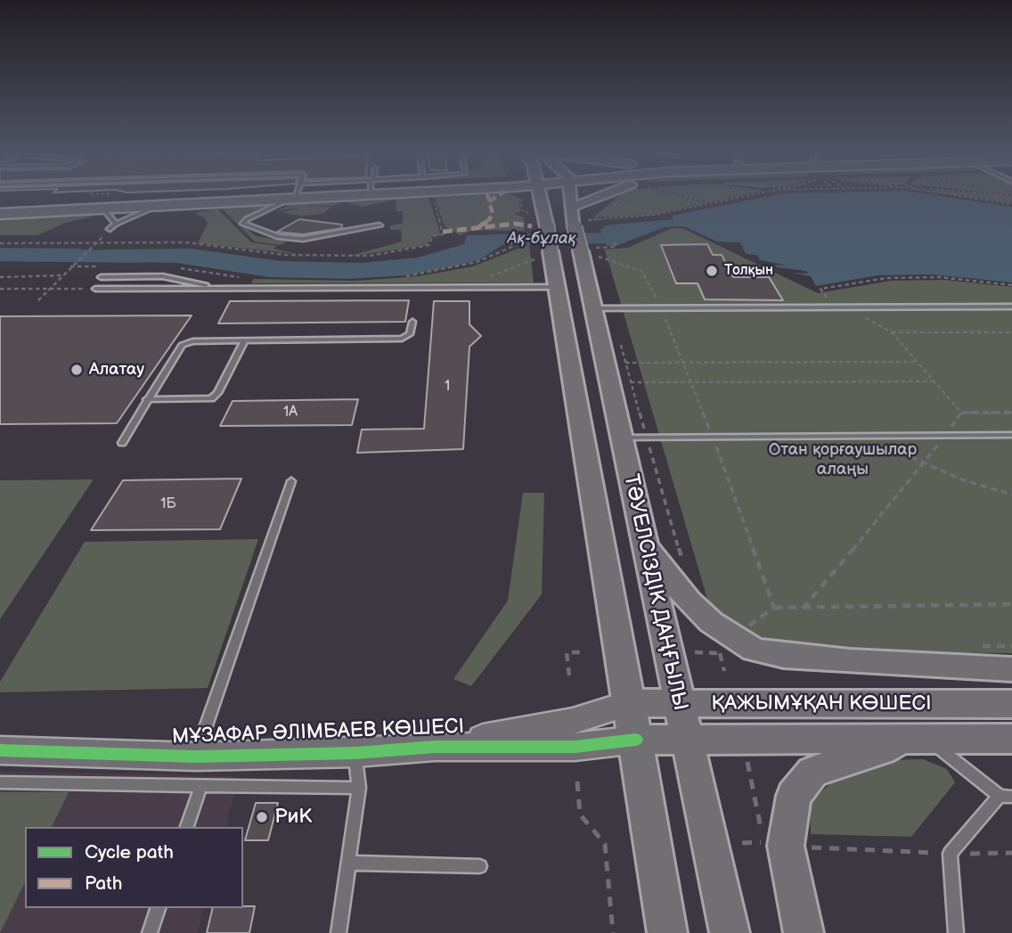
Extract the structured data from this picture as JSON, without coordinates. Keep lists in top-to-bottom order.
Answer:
{
  "streets": {
    "main road": ["ТӘУЕЛСІЗДІК ДАҢҒЫЛЫ", "ҚАЖЫМҰҚАН КӨШЕСІ", "МҰЗАФАР ӘЛІМБАЕВ КӨШЕСІ"]
  },
  "crossings": [
    ["ТӘУЕЛСІЗДІК ДАҢҒЫЛЫ", "ҚАЖЫМҰҚАН КӨШЕСІ"],
    ["ТӘУЕЛСІЗДІК ДАҢҒЫЛЫ", "МҰЗАФАР ӘЛІМБАЕВ КӨШЕСІ"],
    ["ҚАЖЫМҰҚАН КӨШЕСІ", "МҰЗАФАР ӘЛІМБАЕВ КӨШЕСІ"]
  ],
  "water": ["Ақ-бұлақ"],
  "parks": ["Отан қорғаушылар алаңы"],
  "places": ["Толқын", "Алатау", "РиК"],
  "house_numbers": ["1", "1А", "1Б"],
  "legend": ["Cycle path", "Path"]
}
